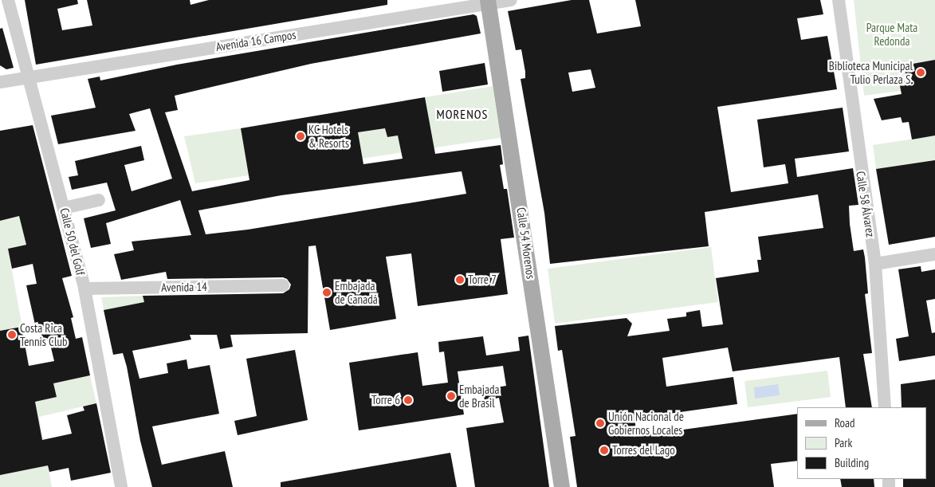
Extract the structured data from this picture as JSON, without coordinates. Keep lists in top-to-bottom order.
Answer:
{
  "streets": {
    "main road": ["Calle 54 Morenos"],
    "street": [
      "Avenida 16 Campos",
      "Calle 58 Álvarez",
      "Calle 50 del Golf",
      "Avenida 14"
    ]
  },
  "crossings": [
    ["Avenida 16 Campos", "Calle 50 del Golf"],
    ["Avenida 16 Campos", "Calle 54 Morenos"],
    ["Calle 50 del Golf", "Avenida 14"]
  ],
  "districts": ["MORENOS"],
  "parks": ["Parque Mata Redonda"],
  "places": [
    "Biblioteca Municipal Tulio Perlaza S.",
    "KC Hotels & Resorts",
    "Torre 7",
    "Embajada de Canadá",
    "Costa Rica Tennis Club",
    "Embajada de Brasil",
    "Torre 6",
    "Unión Nacional de Gobiernos Locales",
    "Torres del Lago"
  ],
  "legend": ["Road", "Park", "Building"]
}
